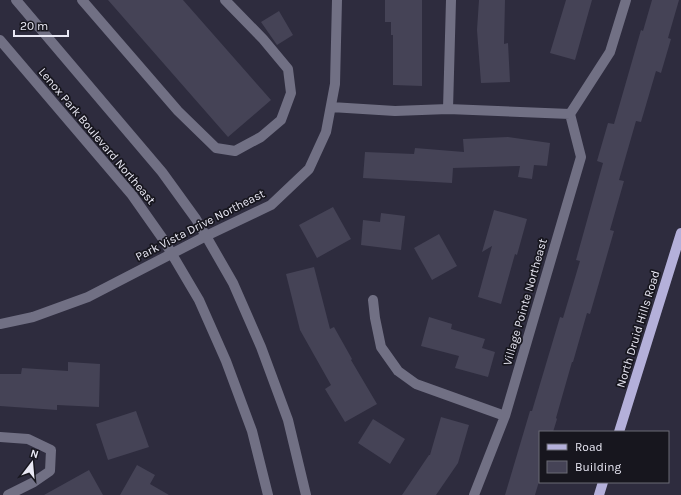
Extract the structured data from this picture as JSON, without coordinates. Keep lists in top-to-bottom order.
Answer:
{
  "streets": {
    "main road": ["North Druid Hills Road"],
    "street": ["Lenox Park Boulevard Northeast", "Park Vista Drive Northeast", "Village Pointe Northeast"]
  },
  "crossings": [
    ["Lenox Park Boulevard Northeast", "Park Vista Drive Northeast"]
  ],
  "legend": ["Road", "Building"],
  "scale_bar": "20 m",
  "north": "top"
}
